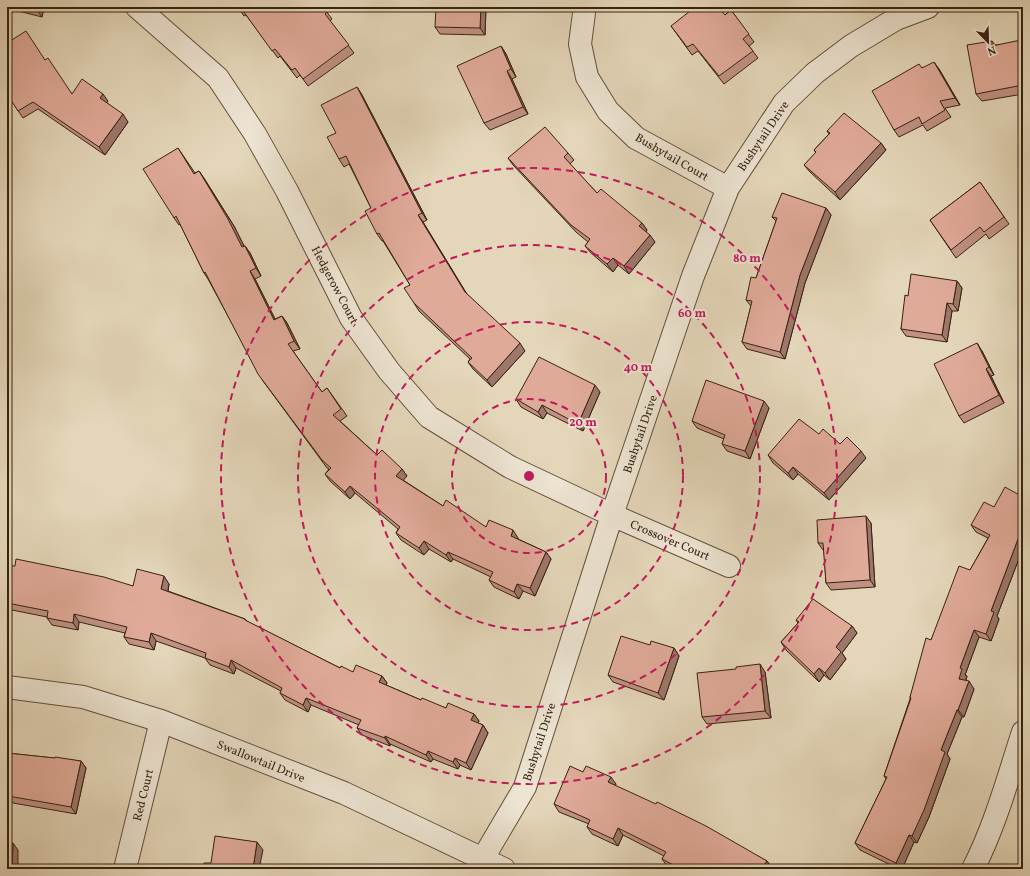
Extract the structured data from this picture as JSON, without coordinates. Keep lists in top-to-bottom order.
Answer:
{
  "streets": {
    "street": [
      "Bushytail Drive",
      "Bushytail Court",
      "Hedgerow Court",
      "Crossover Court",
      "Swallowtail Drive",
      "Red Court"
    ]
  },
  "crossings": [
    ["Bushytail Drive", "Bushytail Court"],
    ["Bushytail Drive", "Hedgerow Court"],
    ["Bushytail Drive", "Crossover Court"],
    ["Bushytail Drive", "Swallowtail Drive"],
    ["Hedgerow Court", "Crossover Court"],
    ["Swallowtail Drive", "Red Court"]
  ],
  "north": "bottom right",
  "rings": [
    "80 m",
    "60 m",
    "40 m",
    "20 m"
  ]
}
